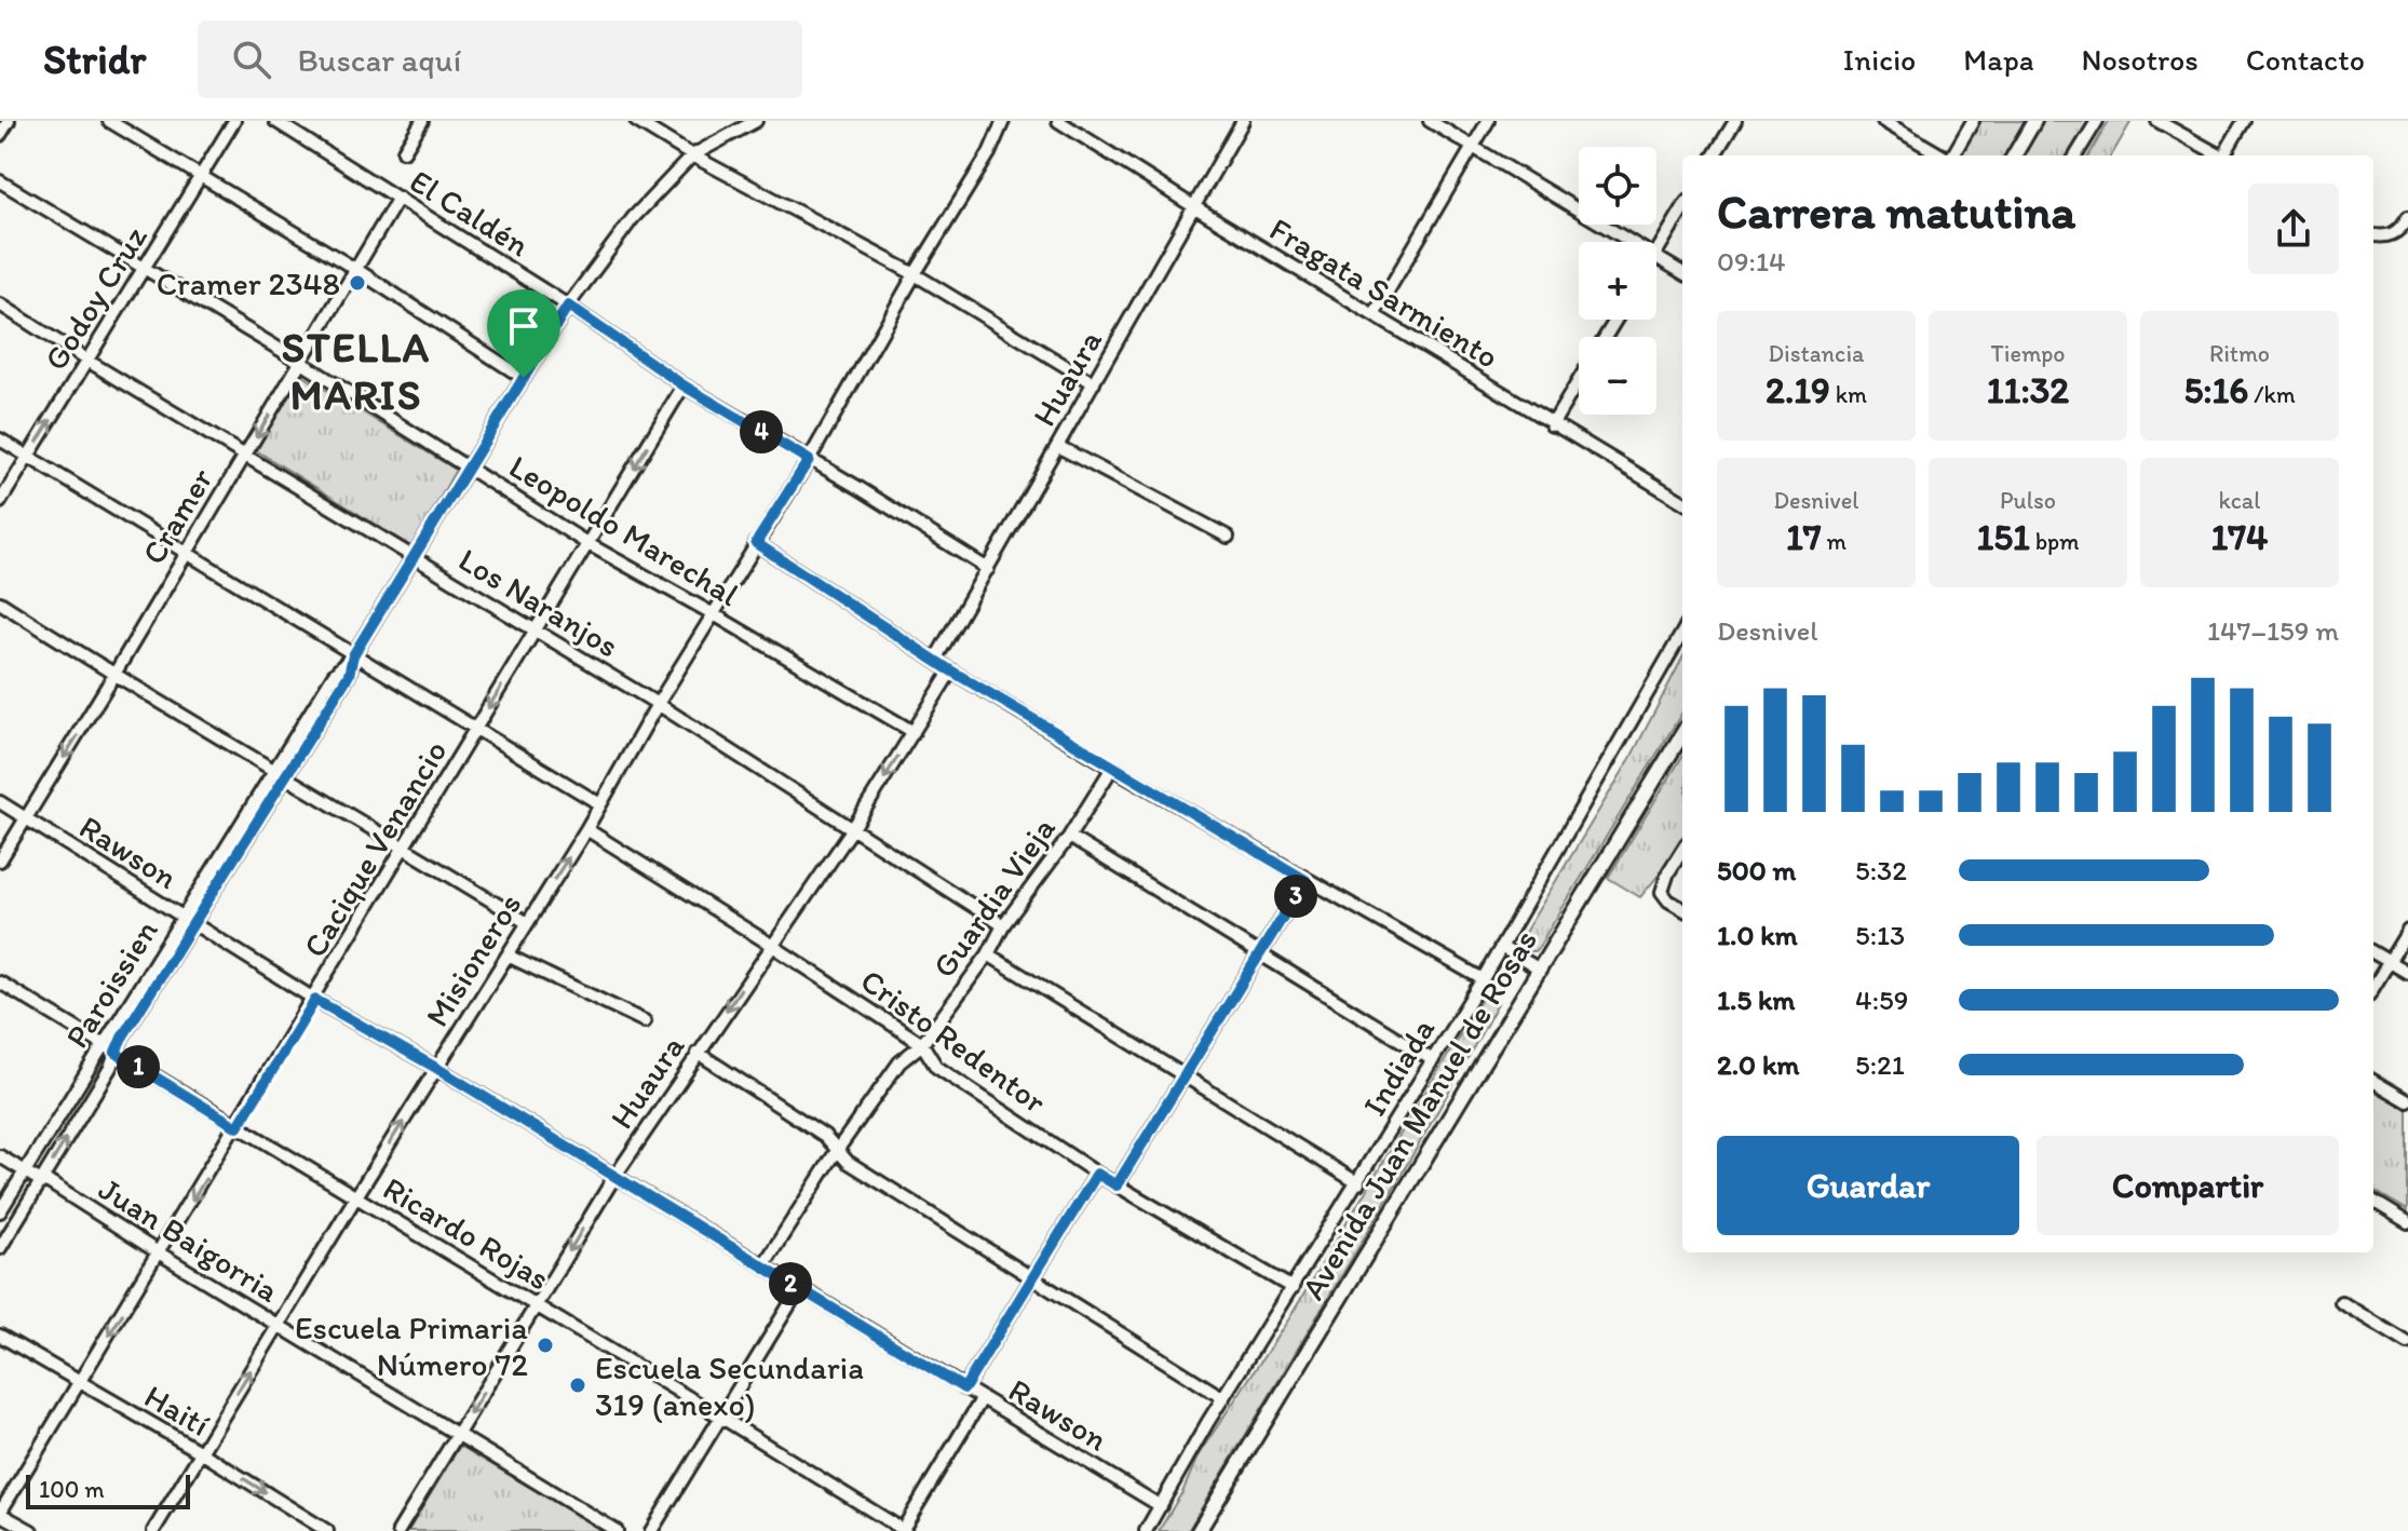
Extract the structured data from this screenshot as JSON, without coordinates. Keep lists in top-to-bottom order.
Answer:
{
  "streets": {
    "main road": ["Avenida Juan Manuel de Rosas"],
    "street": [
      "El Caldén",
      "Fragata Sarmiento",
      "Godoy Cruz",
      "Huaura",
      "Cramer",
      "Leopoldo Marechal",
      "Los Naranjos",
      "Cacique Venancio",
      "Rawson",
      "Guardia Vieja",
      "Misioneros",
      "Paroissien",
      "Cristo Redentor",
      "Indiada",
      "Ricardo Rojas",
      "Juan Baigorria",
      "Haití"
    ]
  },
  "crossings": [
    ["El Caldén", "Huaura"],
    ["El Caldén", "Cramer"],
    ["El Caldén", "Cacique Venancio"],
    ["El Caldén", "Misioneros"],
    ["El Caldén", "Paroissien"],
    ["Fragata Sarmiento", "Huaura"],
    ["Godoy Cruz", "Leopoldo Marechal"],
    ["Godoy Cruz", "Los Naranjos"],
    ["Huaura", "Leopoldo Marechal"],
    ["Huaura", "Los Naranjos"],
    ["Huaura", "Rawson"],
    ["Huaura", "Cristo Redentor"],
    ["Huaura", "Ricardo Rojas"],
    ["Huaura", "Juan Baigorria"],
    ["Cramer", "Leopoldo Marechal"],
    ["Cramer", "Los Naranjos"],
    ["Cramer", "Rawson"],
    ["Leopoldo Marechal", "Cacique Venancio"],
    ["Leopoldo Marechal", "Misioneros"],
    ["Leopoldo Marechal", "Paroissien"],
    ["Los Naranjos", "Cacique Venancio"],
    ["Los Naranjos", "Guardia Vieja"],
    ["Los Naranjos", "Misioneros"],
    ["Los Naranjos", "Paroissien"],
    ["Cacique Venancio", "Rawson"],
    ["Cacique Venancio", "Ricardo Rojas"],
    ["Cacique Venancio", "Juan Baigorria"],
    ["Cacique Venancio", "Haití"],
    ["Rawson", "Guardia Vieja"],
    ["Rawson", "Misioneros"],
    ["Rawson", "Paroissien"],
    ["Rawson", "Indiada"],
    ["Guardia Vieja", "Cristo Redentor"],
    ["Misioneros", "Cristo Redentor"],
    ["Misioneros", "Ricardo Rojas"],
    ["Misioneros", "Juan Baigorria"],
    ["Misioneros", "Haití"],
    ["Paroissien", "Ricardo Rojas"],
    ["Paroissien", "Juan Baigorria"],
    ["Cristo Redentor", "Indiada"]
  ],
  "one_way": ["Cramer", "Cacique Venancio", "Haití"],
  "districts": ["STELLA MARIS"],
  "places": ["Cramer 2348", "Escuela Primaria Número 72", "Escuela Secundaria 319 (anexo)"],
  "scale_bar": "100 m",
  "page": {
    "header": "Stridr",
    "search": "Buscar aquí",
    "nav": [
      "Inicio",
      "Mapa",
      "Nosotros",
      "Contacto"
    ],
    "map_buttons": ["+", "−"],
    "heading": ["Carrera matutina", "09:14"],
    "stats": [
      ["Distancia", "2.19 km"],
      ["Tiempo", "11:32"],
      ["Ritmo", "5:16 /km"],
      ["Desnivel", "17 m"],
      ["Pulso", "151 bpm"],
      ["kcal", "174"]
    ],
    "pins": [
      "4",
      "3",
      "1",
      "2"
    ],
    "chart": ["Desnivel", "147–159 m"],
    "list": [
      {
        "name": "500 m",
        "note": "5:32"
      },
      {
        "name": "1.0 km",
        "note": "5:13"
      },
      {
        "name": "1.5 km",
        "note": "4:59"
      },
      {
        "name": "2.0 km",
        "note": "5:21"
      }
    ],
    "buttons": ["Guardar", "Compartir"],
    "scale": "100 m"
  }
}
